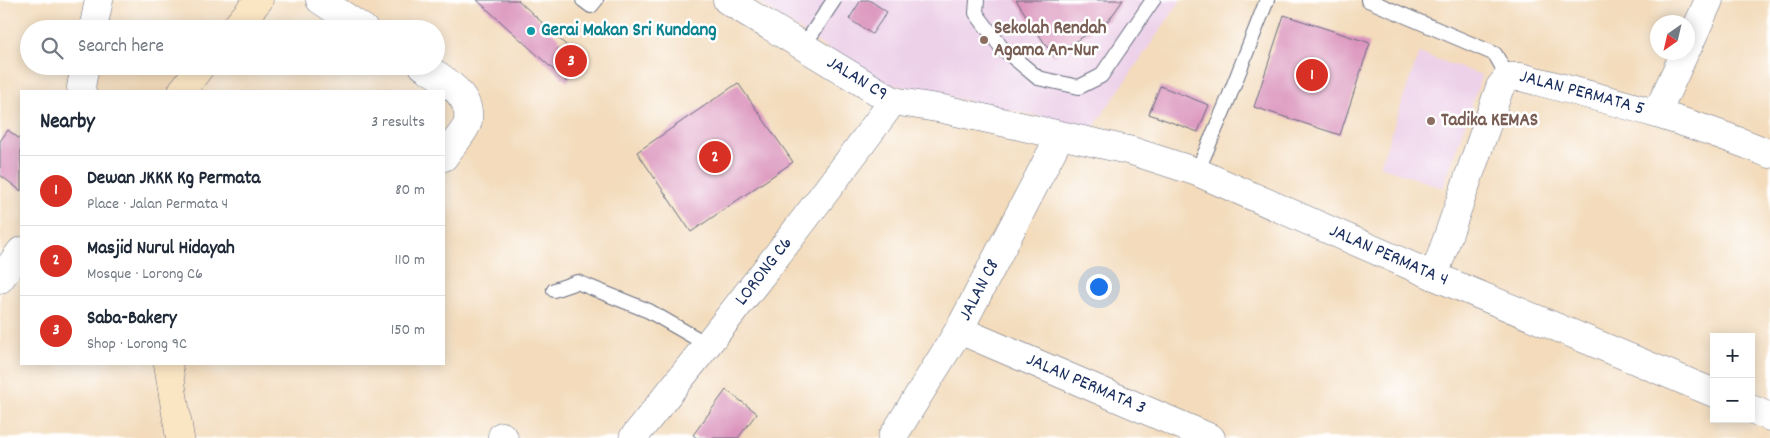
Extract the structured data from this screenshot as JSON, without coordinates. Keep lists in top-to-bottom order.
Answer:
{
  "streets": {
    "street": [
      "JALAN C9",
      "JALAN PERMATA 5",
      "JALAN PERMATA 4",
      "LORONG C6",
      "JALAN C8",
      "JALAN PERMATA 3"
    ]
  },
  "crossings": [
    ["JALAN C9", "JALAN PERMATA 4"],
    ["JALAN C9", "LORONG C6"],
    ["JALAN C9", "JALAN C8"],
    ["JALAN PERMATA 5", "JALAN PERMATA 4"],
    ["JALAN PERMATA 4", "JALAN C8"],
    ["JALAN C8", "JALAN PERMATA 3"]
  ],
  "places": ["Gerai Makan Sri Kundang", "Sekolah Rendah Agama An-Nur", "Tadika KEMAS"],
  "north": "bottom left",
  "page": {
    "search": "Search here",
    "pins": ["3", "1", "2"],
    "heading": ["Nearby", "3 results"],
    "list": [
      {
        "mark": "1",
        "name": "Dewan JKKK Kg Permata",
        "note": "Place · Jalan Permata 4",
        "value": "80 m"
      },
      {
        "mark": "2",
        "name": "Masjid Nurul Hidayah",
        "note": "Mosque · Lorong C6",
        "value": "110 m"
      },
      {
        "mark": "3",
        "name": "Saba-Bakery",
        "note": "Shop · Lorong 9C",
        "value": "150 m"
      }
    ],
    "map_buttons": ["+", "−"]
  }
}
